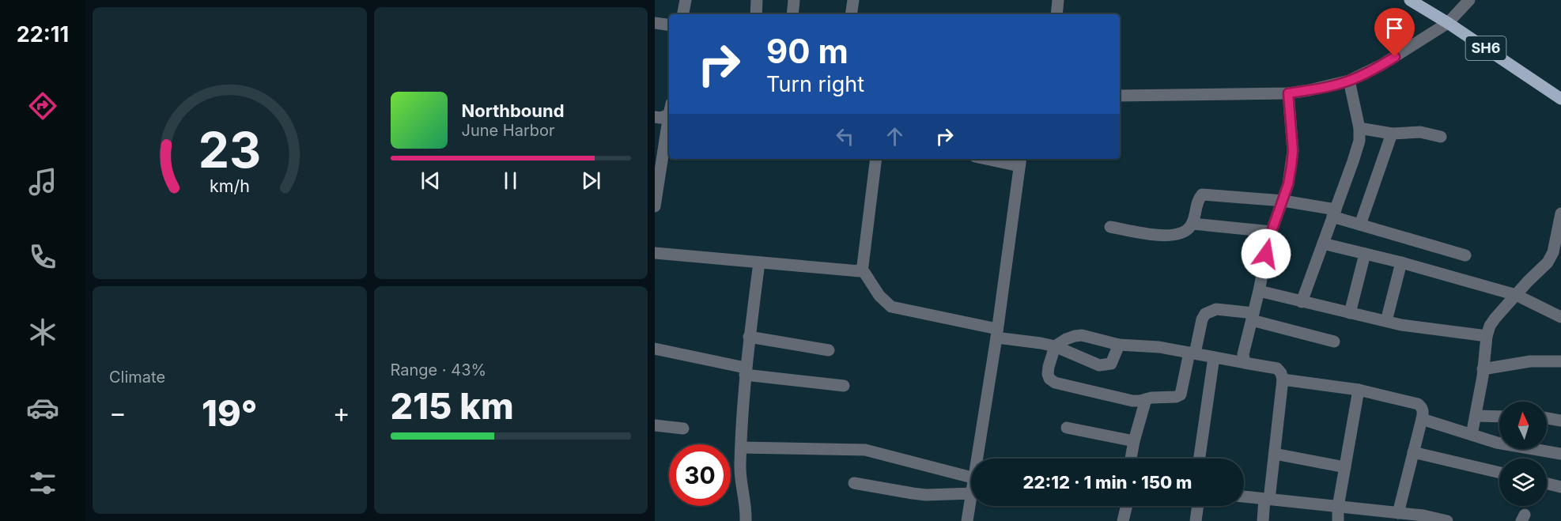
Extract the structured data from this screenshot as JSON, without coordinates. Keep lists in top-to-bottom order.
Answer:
{
  "streets": {
    "main road": ["SH6"]
  },
  "north": "top",
  "page": {
    "tabs": "22:11",
    "turn": ["90 m", "Turn right"],
    "song": ["Northbound", "June Harbor"],
    "tile": [
      "Climate",
      ["Range · 43%", "215 km"]
    ],
    "heat": ["−", "19°", "+"],
    "limit": "30",
    "trip": "22:12 · 1 min · 150 m",
    "gauge": ["23", "km/h"]
  }
}
